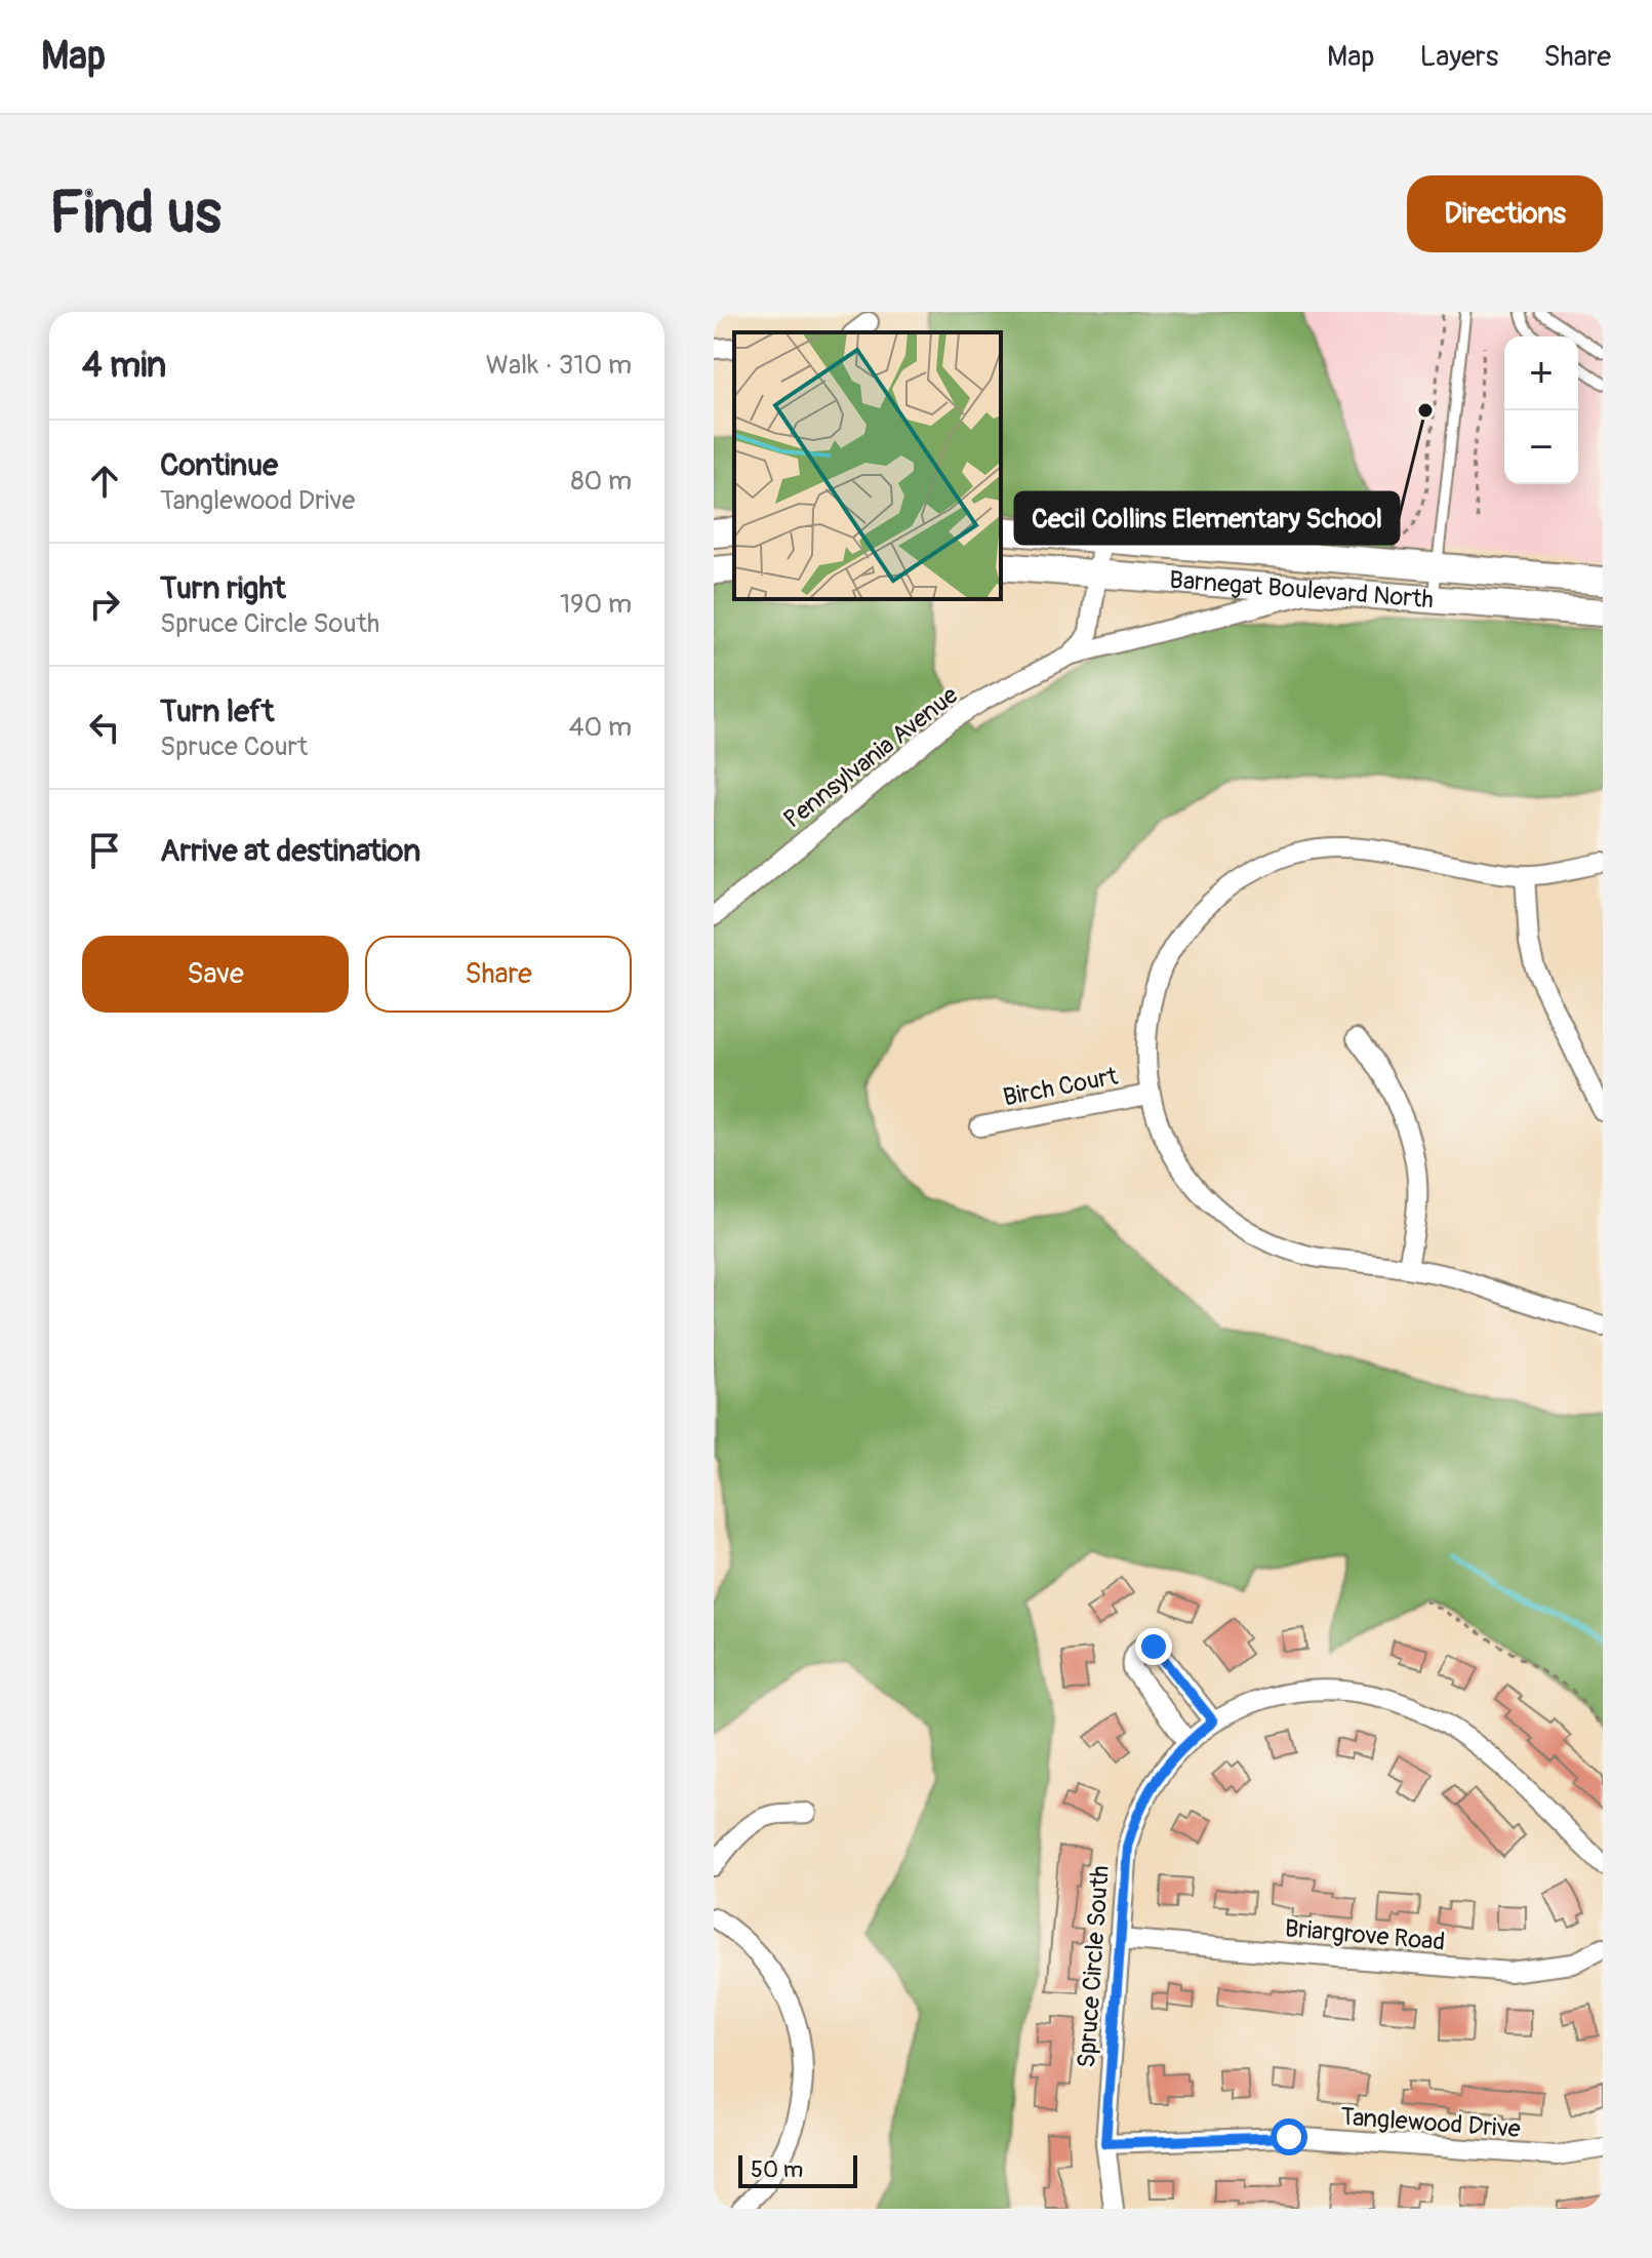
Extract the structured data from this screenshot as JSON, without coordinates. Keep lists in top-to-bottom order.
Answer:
{
  "streets": {
    "street": [
      "Barnegat Boulevard North",
      "Pennsylvania Avenue",
      "Birch Court",
      "Briargrove Road",
      "Spruce Circle South",
      "Tanglewood Drive"
    ]
  },
  "crossings": [
    ["Barnegat Boulevard North", "Pennsylvania Avenue"],
    ["Briargrove Road", "Spruce Circle South"],
    ["Spruce Circle South", "Tanglewood Drive"]
  ],
  "places": ["Cecil Collins Elementary School"],
  "scale_bar": "50 m",
  "page": {
    "header": "Map",
    "nav": ["Map", "Layers", "Share"],
    "buttons": [
      "Directions",
      ["Save", "Share"]
    ],
    "title": "Find us",
    "heading": ["4 min", "Walk · 310 m"],
    "map_buttons": ["+", "−"],
    "list": [
      ["Continue", "Tanglewood Drive", "80 m"],
      ["Turn right", "Spruce Circle South", "190 m"],
      ["Turn left", "Spruce Court", "40 m"],
      "Arrive at destination"
    ],
    "scale": "50 m"
  }
}
